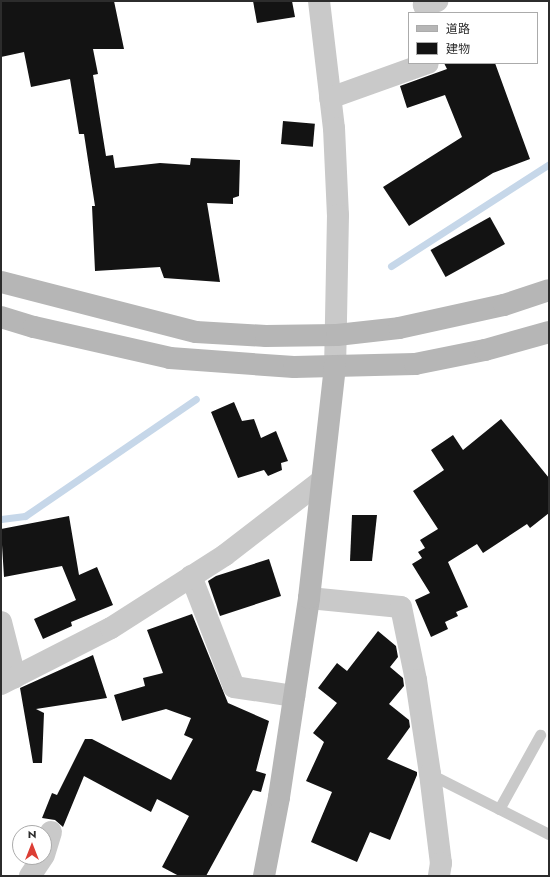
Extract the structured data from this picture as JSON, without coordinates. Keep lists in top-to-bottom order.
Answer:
{
  "legend": ["道路", "建物"],
  "north": "top"
}
